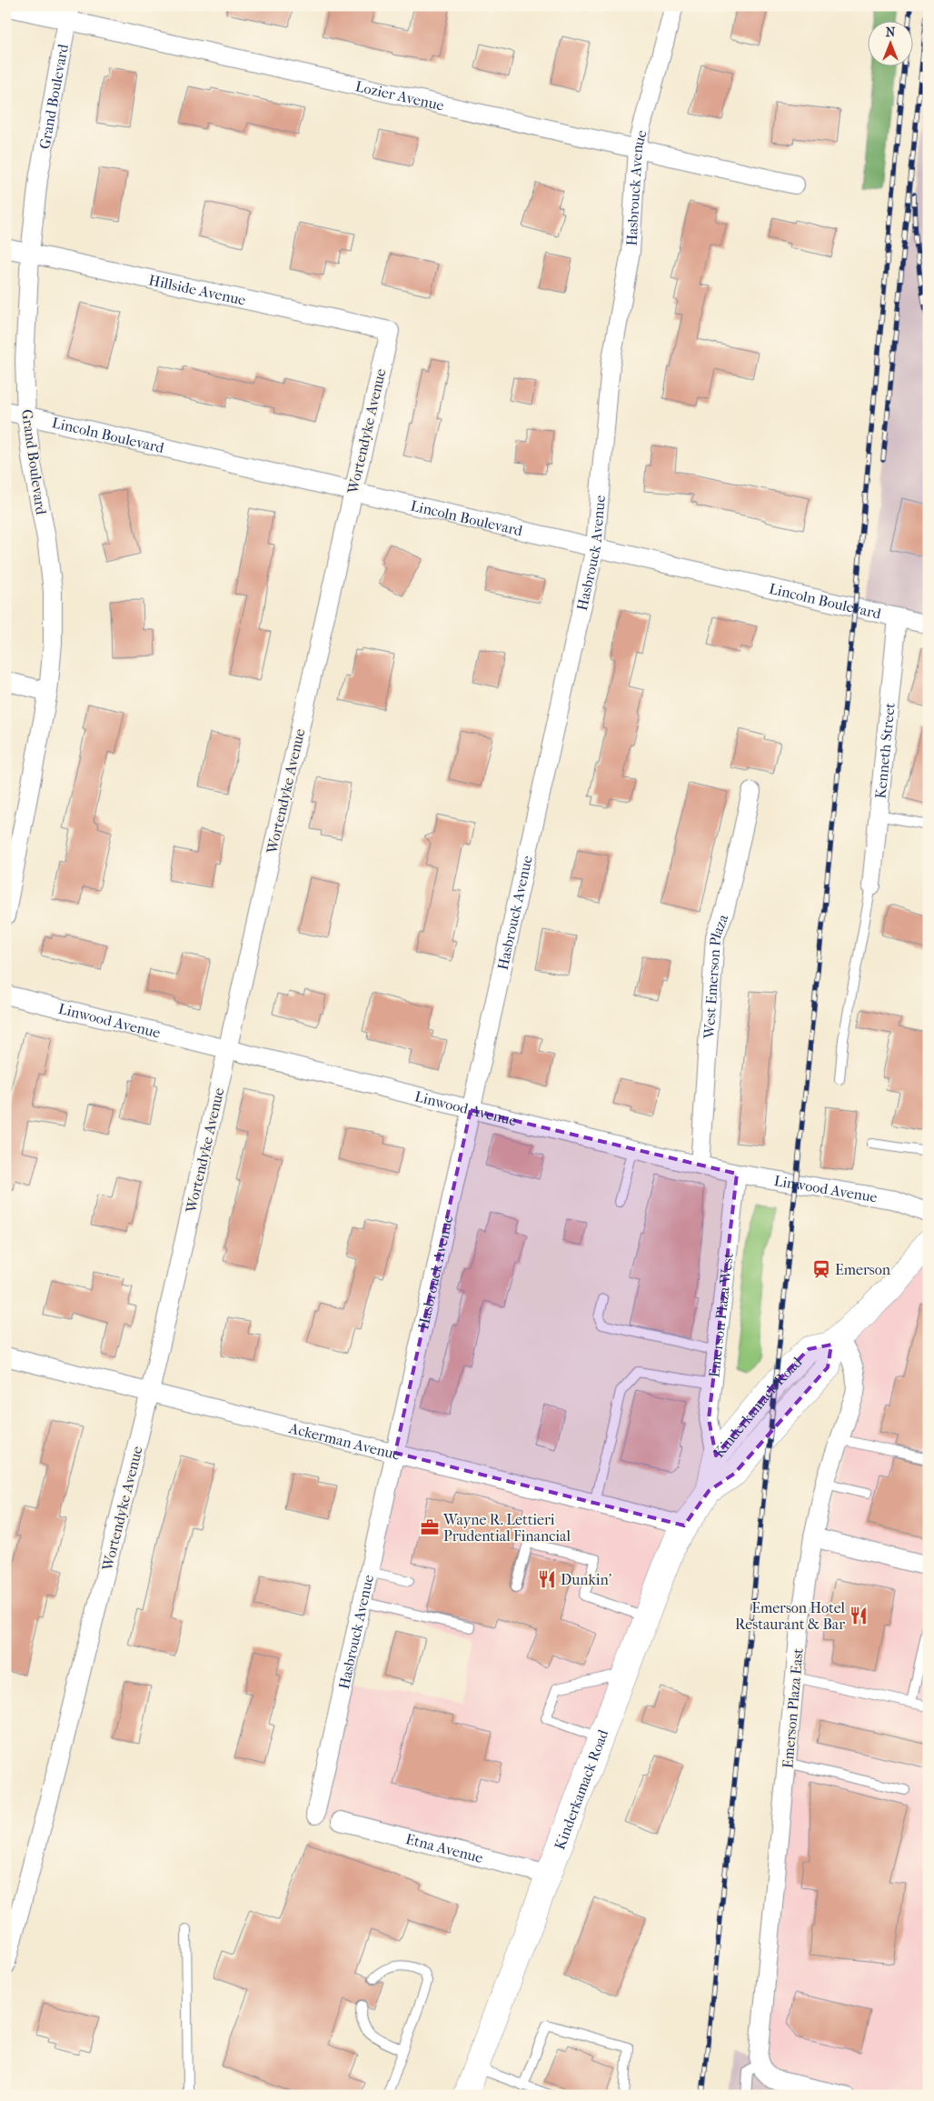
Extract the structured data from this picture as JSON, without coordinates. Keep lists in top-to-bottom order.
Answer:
{
  "streets": {
    "main road": ["Kinderkamack Road"],
    "street": [
      "Lozier Avenue",
      "Grand Boulevard",
      "Hasbrouck Avenue",
      "Hillside Avenue",
      "Wortendyke Avenue",
      "Lincoln Boulevard",
      "Kenneth Street",
      "West Emerson Plaza",
      "Linwood Avenue",
      "Emerson Plaza West",
      "Ackerman Avenue",
      "Emerson Plaza East",
      "Etna Avenue"
    ]
  },
  "crossings": [
    ["Lozier Avenue", "Grand Boulevard"],
    ["Lozier Avenue", "Hasbrouck Avenue"],
    ["Grand Boulevard", "Hillside Avenue"],
    ["Grand Boulevard", "Lincoln Boulevard"],
    ["Hasbrouck Avenue", "Lincoln Boulevard"],
    ["Hasbrouck Avenue", "Linwood Avenue"],
    ["Hasbrouck Avenue", "Ackerman Avenue"],
    ["Hillside Avenue", "Wortendyke Avenue"],
    ["Wortendyke Avenue", "Lincoln Boulevard"],
    ["Wortendyke Avenue", "Linwood Avenue"],
    ["Wortendyke Avenue", "Ackerman Avenue"],
    ["Lincoln Boulevard", "Kenneth Street"],
    ["West Emerson Plaza", "Linwood Avenue"],
    ["Linwood Avenue", "Emerson Plaza West"],
    ["Emerson Plaza West", "Kinderkamack Road"],
    ["Kinderkamack Road", "Ackerman Avenue"],
    ["Kinderkamack Road", "Emerson Plaza East"],
    ["Kinderkamack Road", "Etna Avenue"]
  ],
  "places": {
    "station": ["Emerson"],
    "office": ["Wayne R. Lettieri Prudential Financial"],
    "restaurant": ["Dunkin'", "Emerson Hotel Restaurant & Bar"]
  },
  "north": "top"
}
